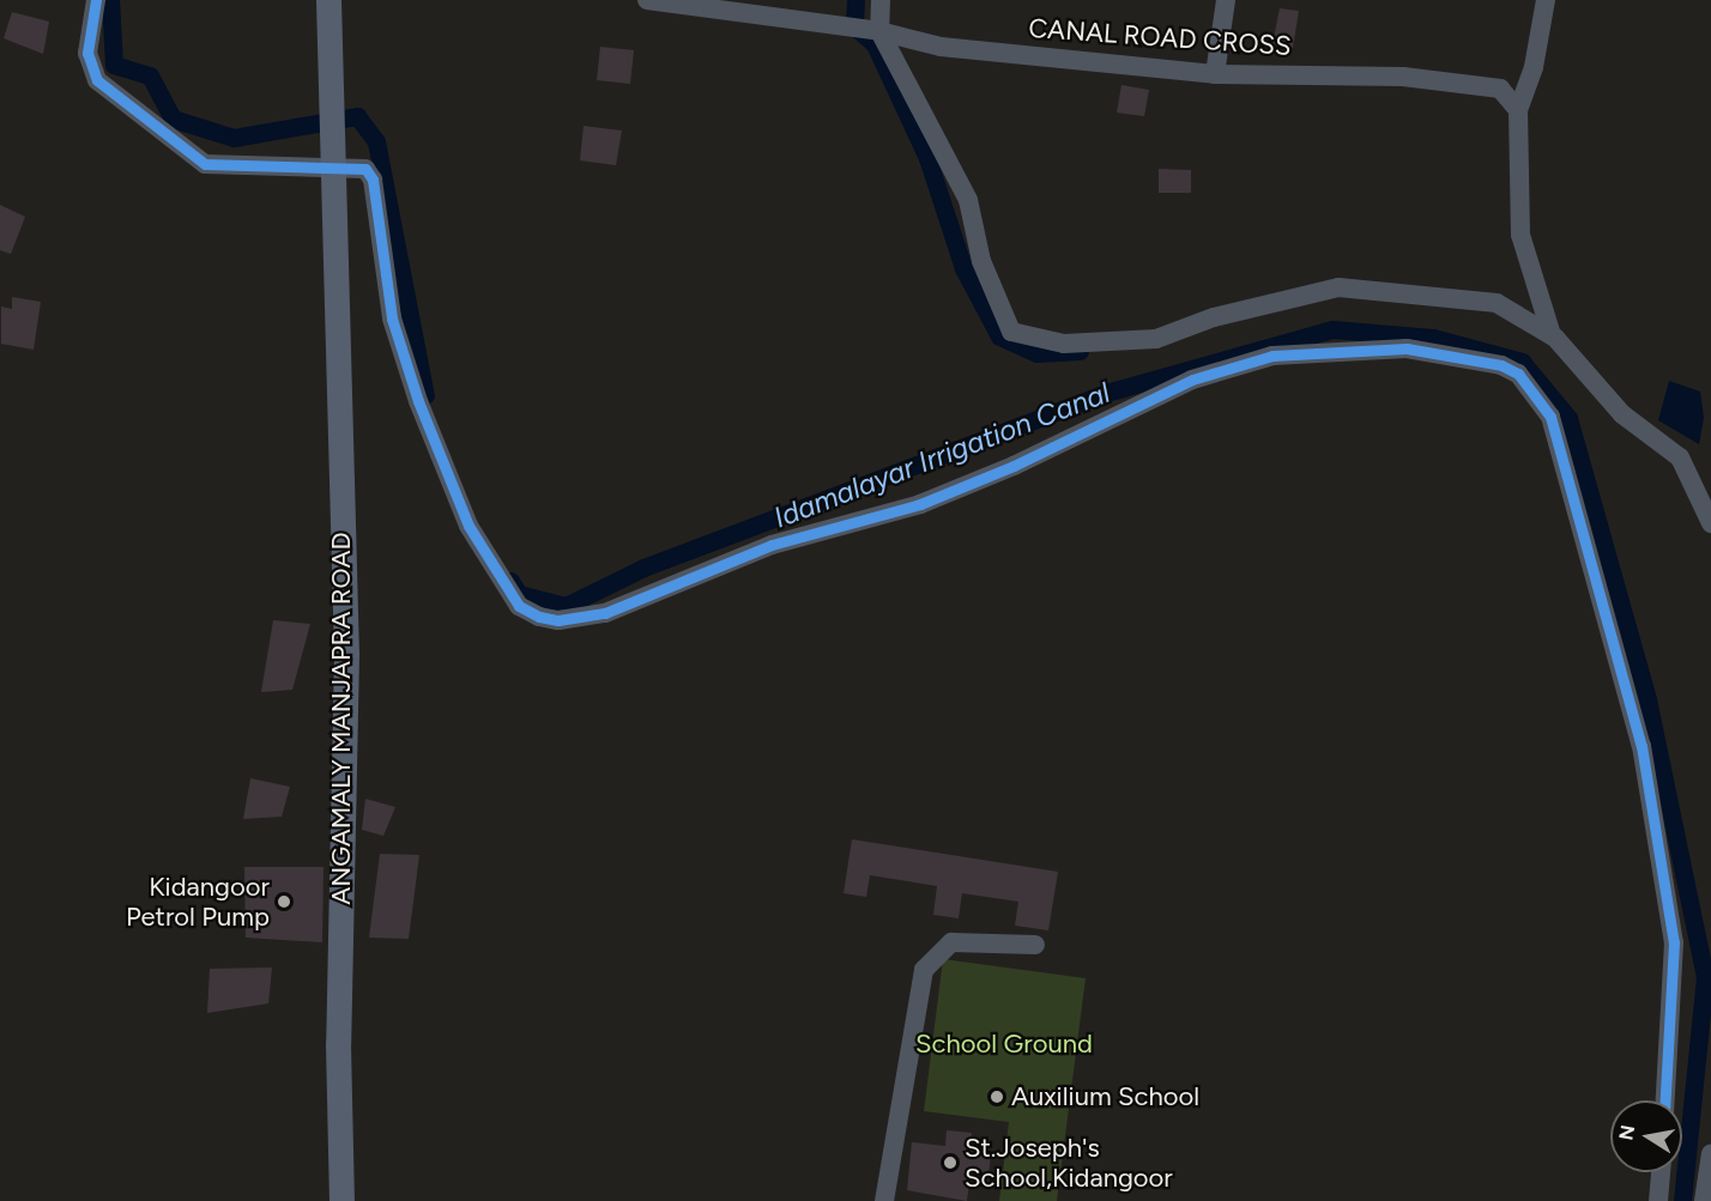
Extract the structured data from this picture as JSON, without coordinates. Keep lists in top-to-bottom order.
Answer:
{
  "streets": {
    "main road": ["ANGAMALY MANJAPRA ROAD"],
    "street": ["CANAL ROAD CROSS"]
  },
  "water": ["Idamalayar Irrigation Canal"],
  "parks": ["School Ground"],
  "places": ["Kidangoor Petrol Pump", "Auxilium School", "St.Joseph's School,Kidangoor"],
  "north": "left"
}
